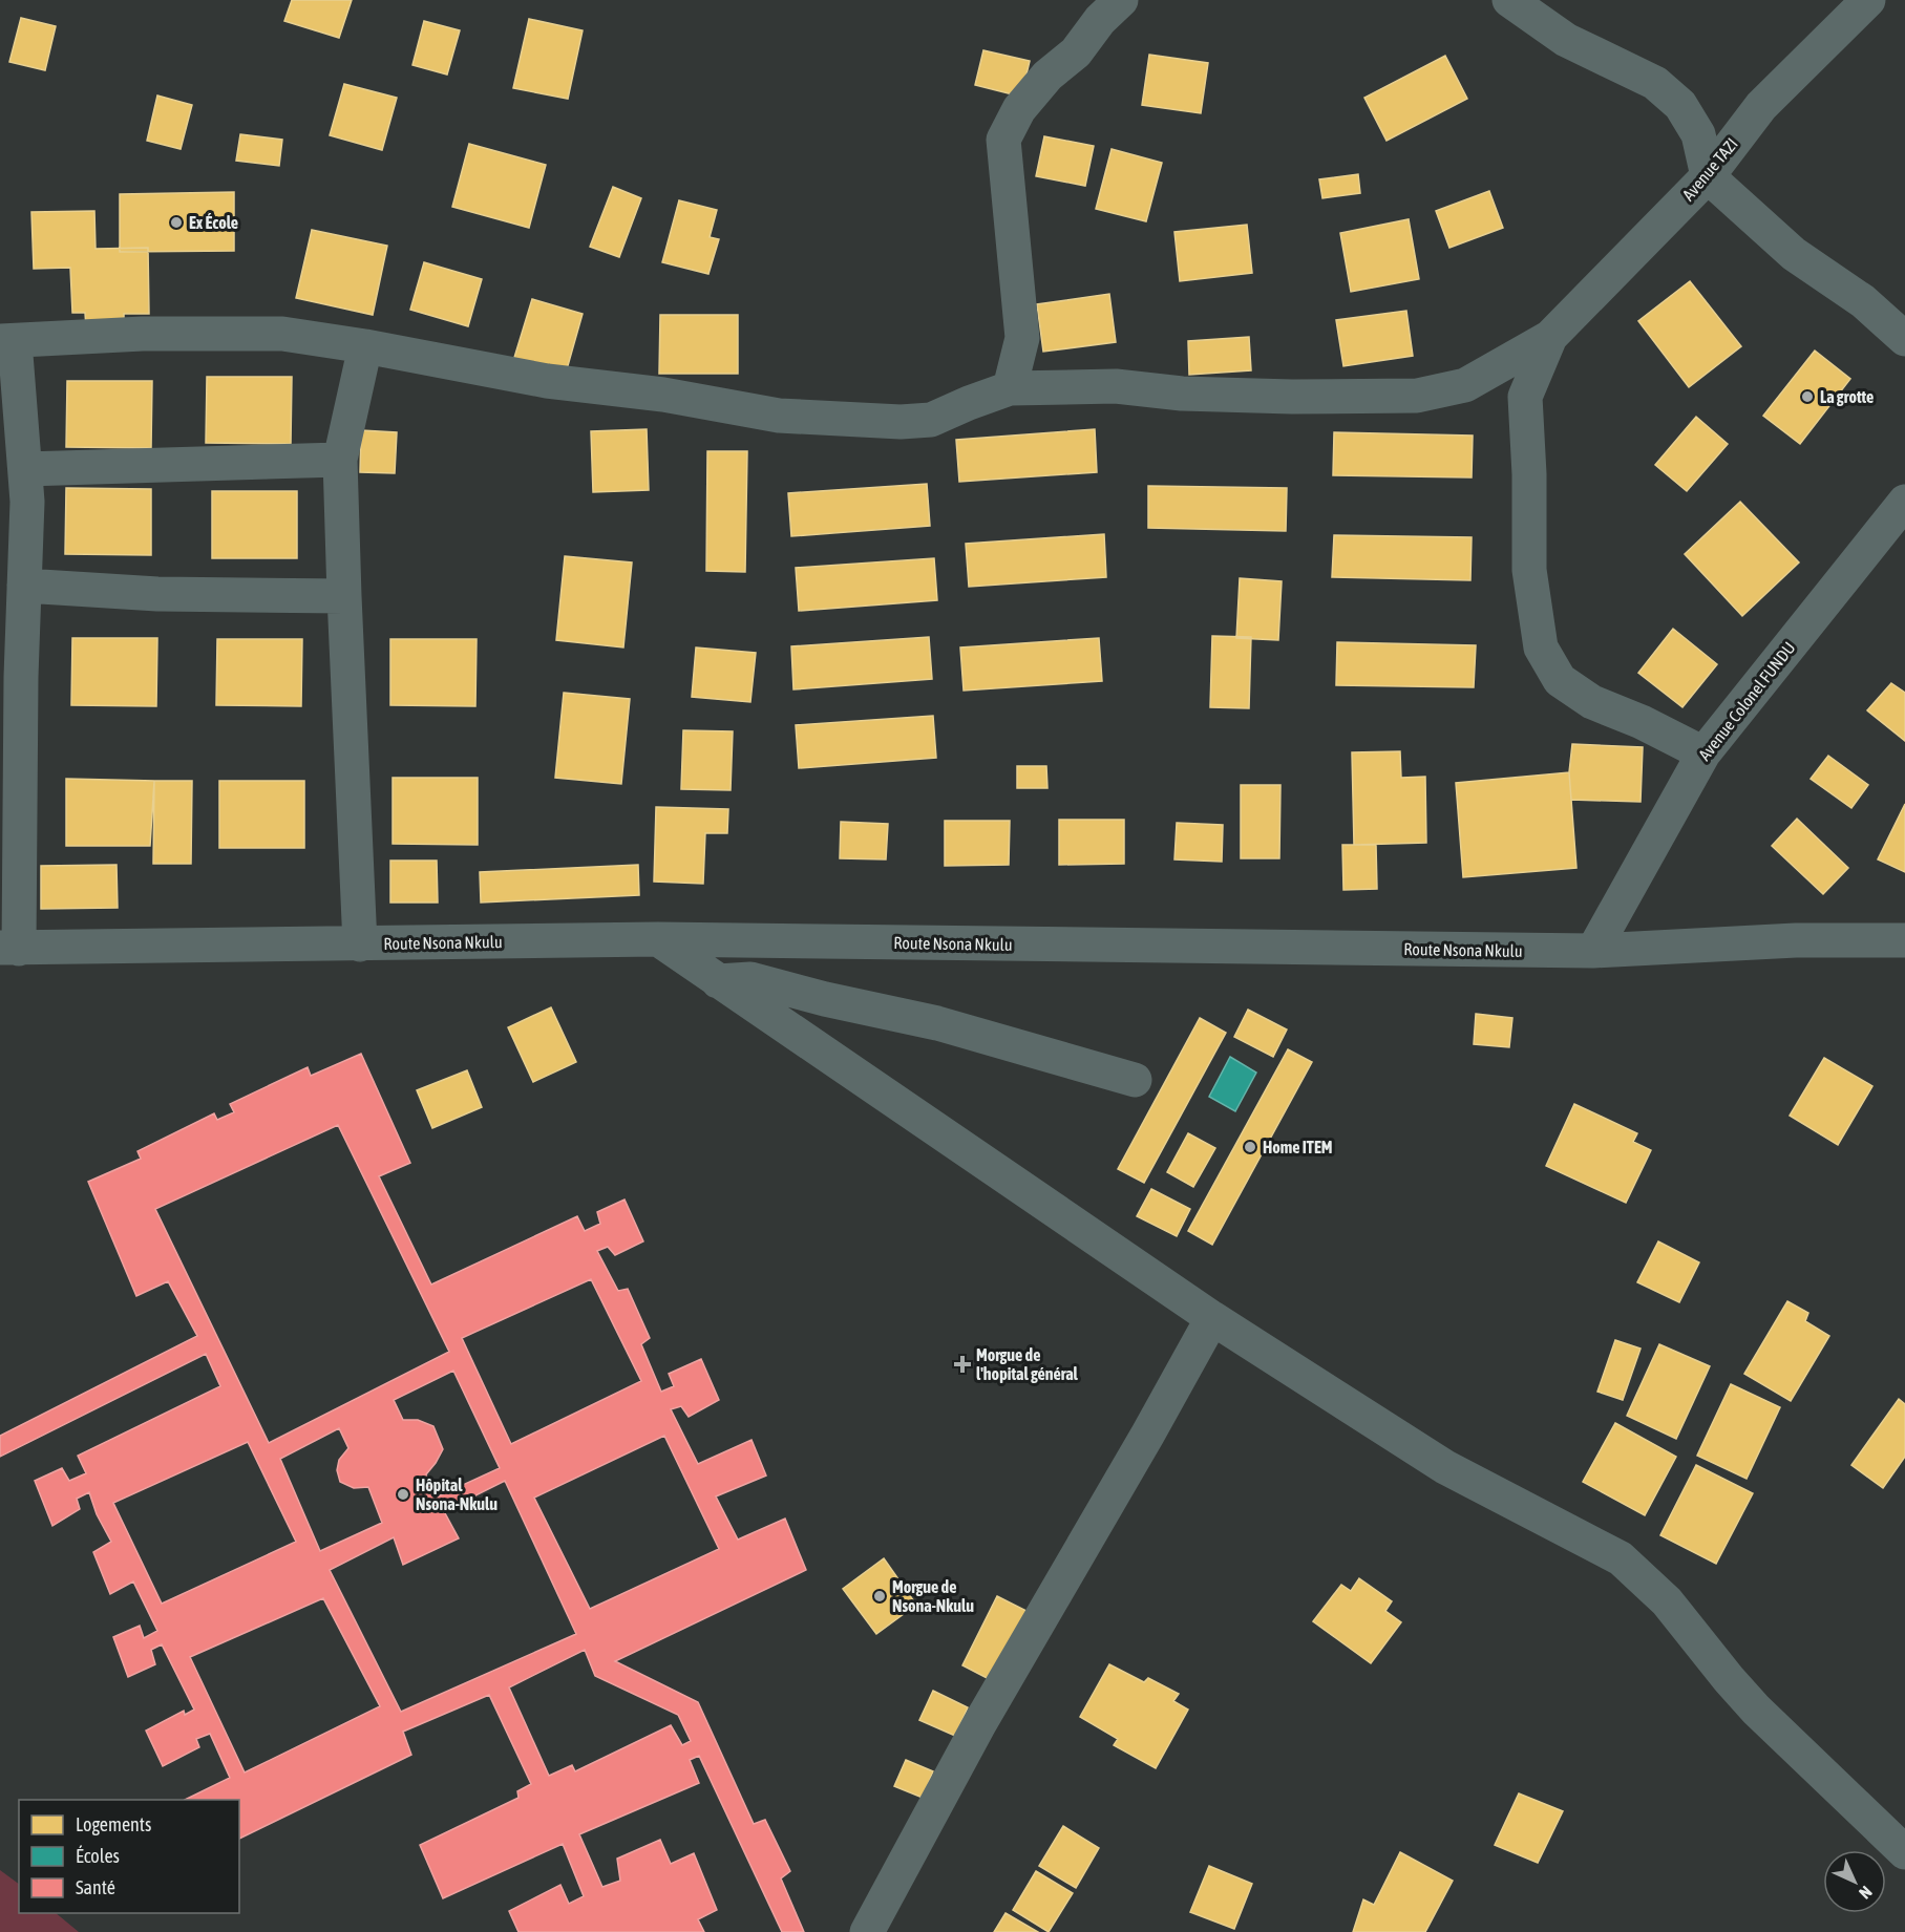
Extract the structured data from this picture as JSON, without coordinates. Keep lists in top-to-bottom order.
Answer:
{
  "streets": {
    "street": ["Avenue TAZI", "Avenue Colonel FUNDU", "Route Nsona Nkulu"]
  },
  "crossings": [
    ["Avenue Colonel FUNDU", "Route Nsona Nkulu"]
  ],
  "places": {
    "other": [
      "Ex École",
      "La grotte",
      "Home ITEM",
      "Hôpital Nsona-Nkulu",
      "Morgue de Nsona-Nkulu"
    ],
    "health": ["Morgue de l'hopital général"]
  },
  "legend": ["Logements", "Écoles", "Santé"],
  "north": "bottom right"
}
